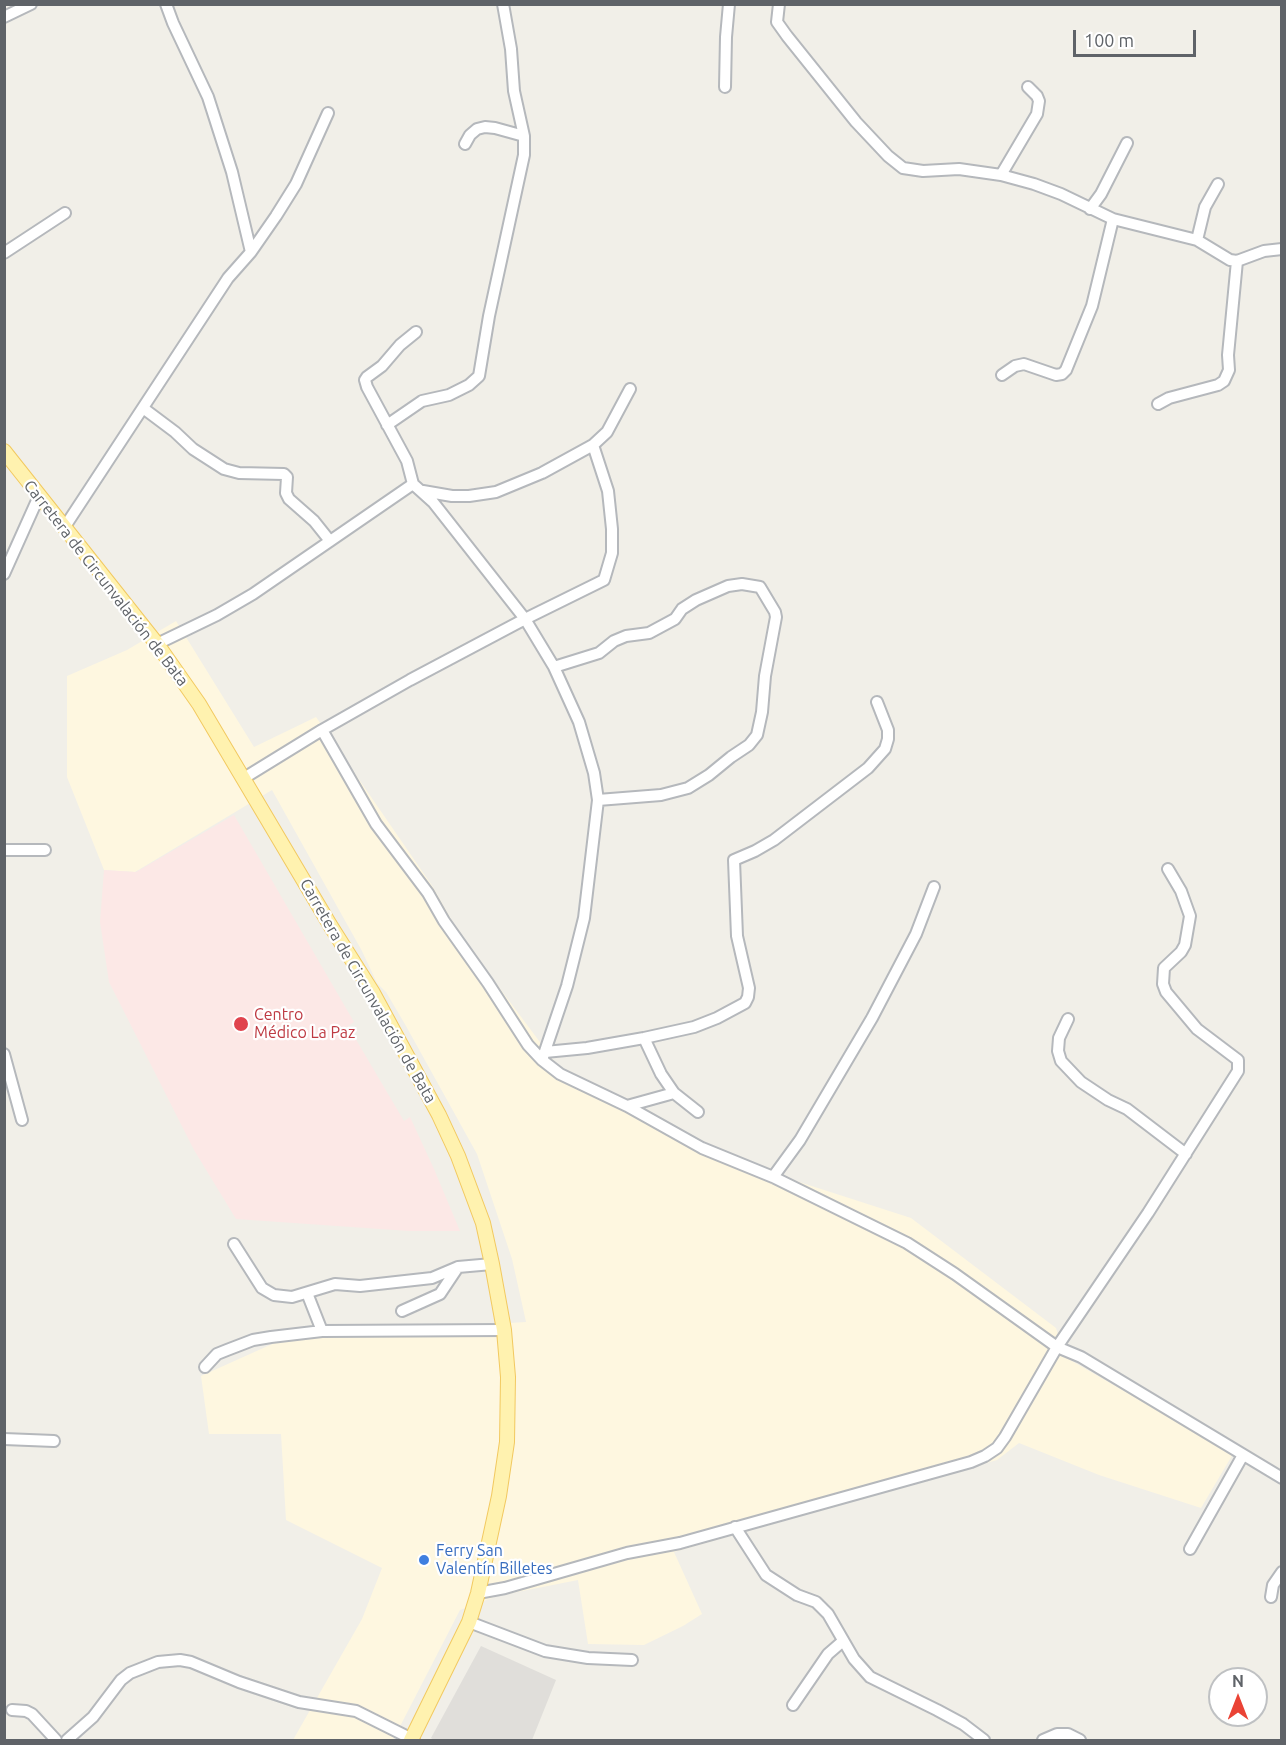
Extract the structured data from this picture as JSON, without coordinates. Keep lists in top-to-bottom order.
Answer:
{
  "streets": {
    "main road": ["Carretera de Circunvalación de Bata"]
  },
  "places": ["Centro Médico La Paz", "Ferry San Valentín Billetes"],
  "scale_bar": "100 m",
  "north": "top"
}
